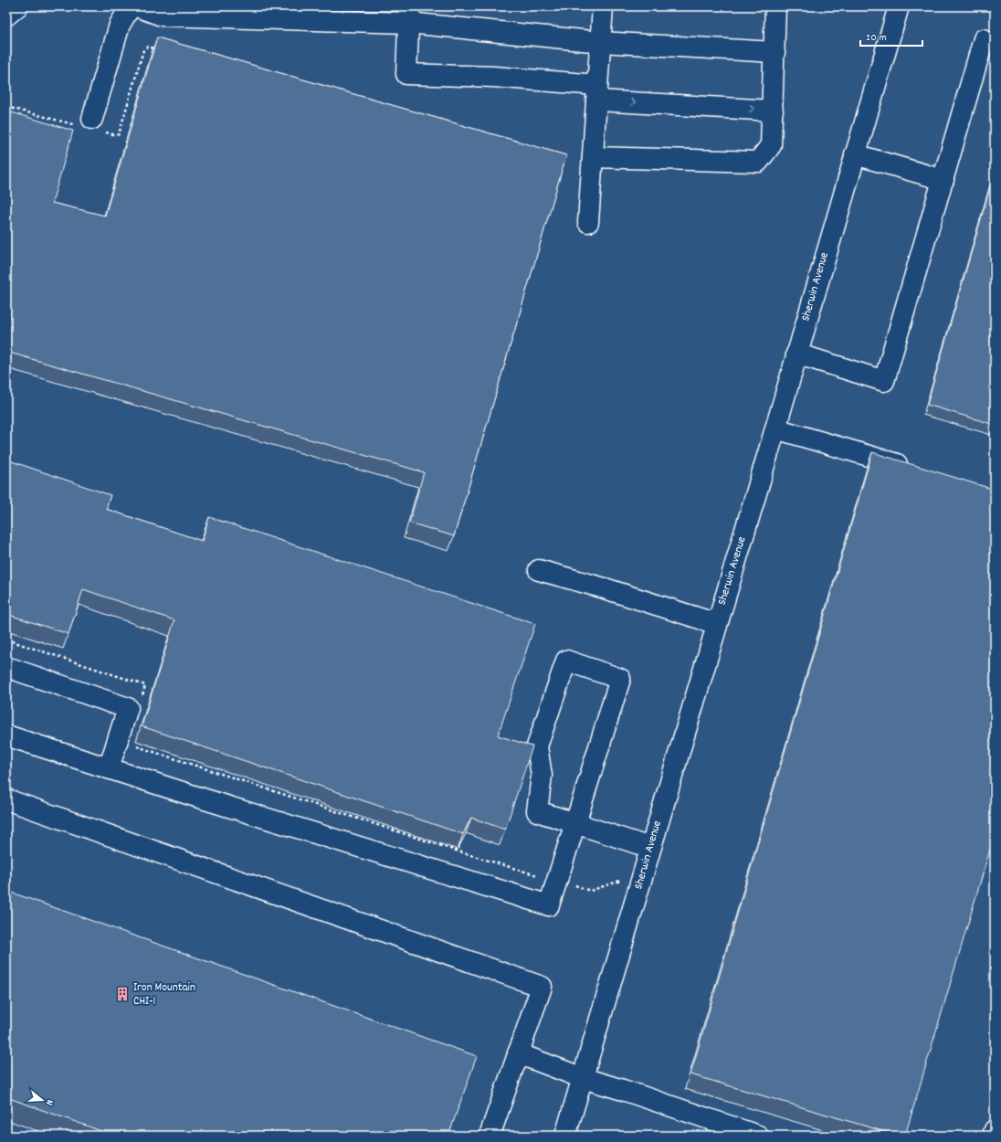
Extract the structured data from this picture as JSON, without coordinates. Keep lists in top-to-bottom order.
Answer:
{
  "streets": {
    "street": ["Sherwin Avenue"]
  },
  "places": {
    "building": ["Iron Mountain CHI-1"]
  },
  "scale_bar": "20 m",
  "north": "right"
}
